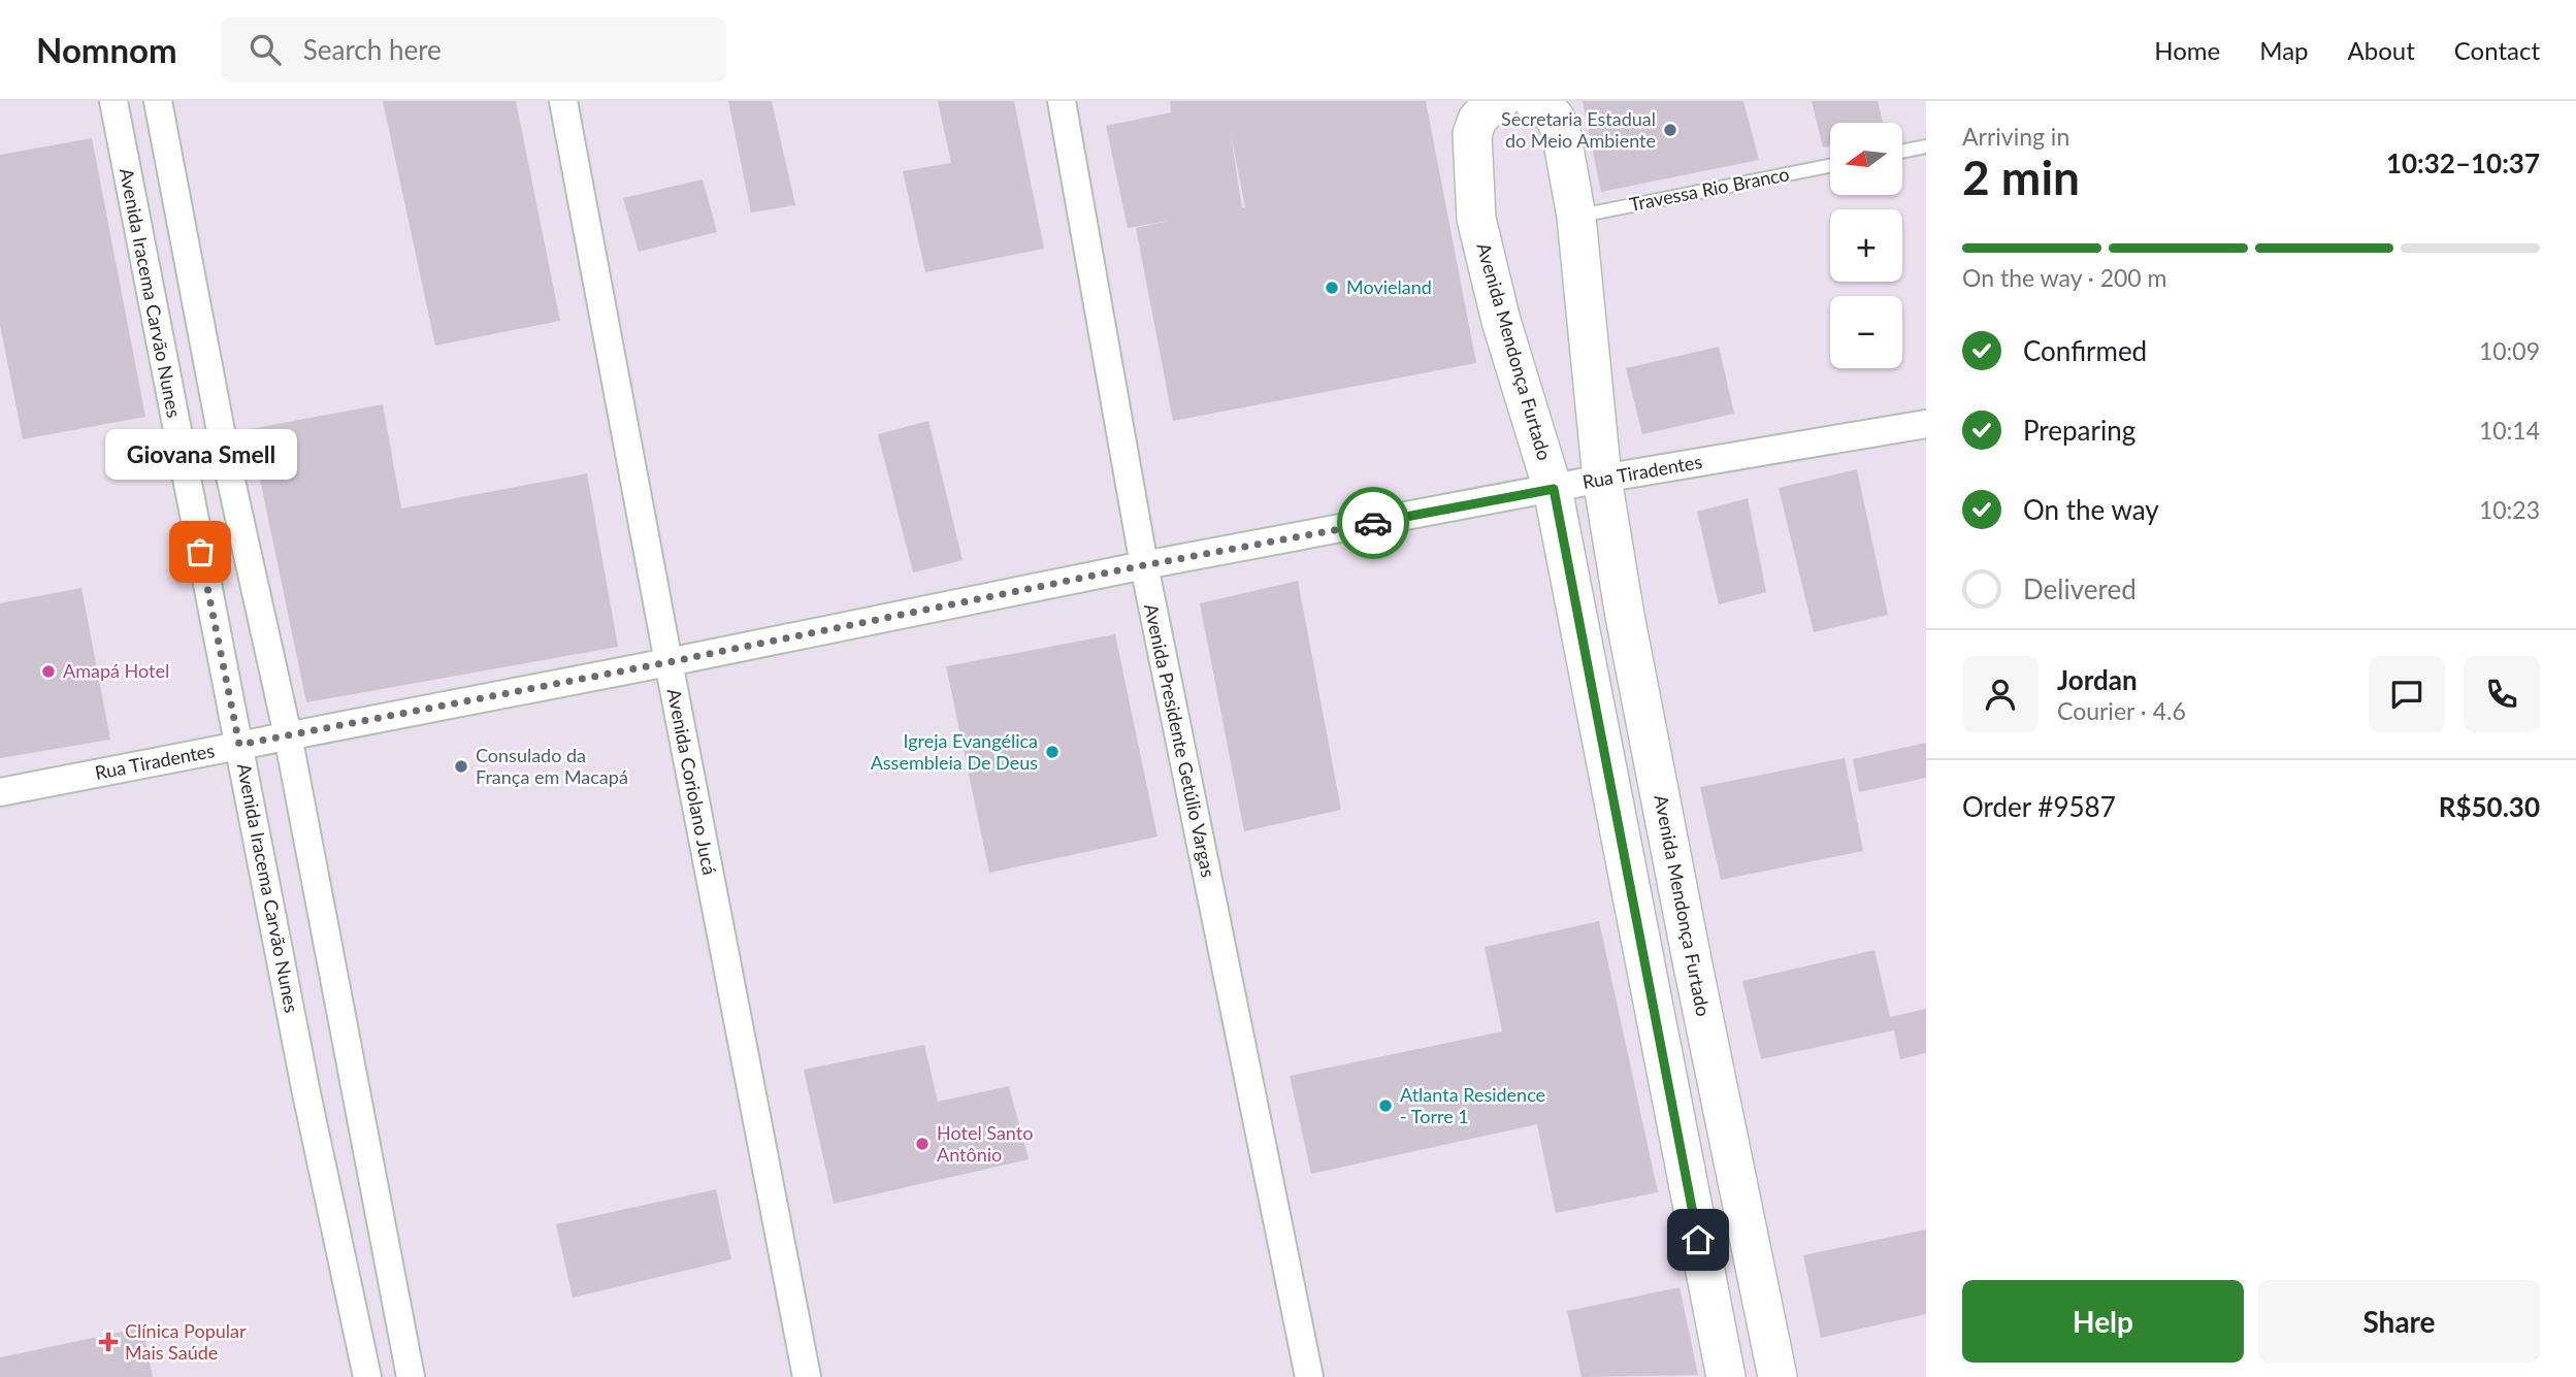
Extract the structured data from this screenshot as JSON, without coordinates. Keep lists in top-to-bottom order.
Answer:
{
  "streets": {
    "street": [
      "Avenida Iracema Carvão Nunes",
      "Avenida Mendonça Furtado",
      "Rua Tiradentes",
      "Avenida Presidente Getúlio Vargas",
      "Avenida Coriolano Jucá"
    ],
    "lane": ["Travessa Rio Branco"]
  },
  "crossings": [
    ["Travessa Rio Branco", "Avenida Mendonça Furtado"],
    ["Avenida Iracema Carvão Nunes", "Rua Tiradentes"],
    ["Avenida Mendonça Furtado", "Rua Tiradentes"],
    ["Rua Tiradentes", "Avenida Presidente Getúlio Vargas"],
    ["Rua Tiradentes", "Avenida Coriolano Jucá"]
  ],
  "places": {
    "other": [
      "Secretaria Estadual do Meio Ambiente",
      "Movieland",
      "Giovana Smell",
      "Amapá Hotel",
      "Igreja Evangélica Assembleia De Deus",
      "Consulado da França em Macapá",
      "Atlanta Residence - Torre 1",
      "Hotel Santo Antônio"
    ],
    "health": ["Clínica Popular Mais Saúde"]
  },
  "north": "left",
  "page": {
    "header": "Nomnom",
    "search": "Search here",
    "nav": [
      "Home",
      "Map",
      "About",
      "Contact"
    ],
    "heading": ["2 min", "Arriving in", "10:32–10:37"],
    "panel": [
      "Jordan",
      "Courier · 4.6",
      "Order #9587",
      "R$50.30"
    ],
    "map_buttons": ["+", "−"],
    "bar": "On the way · 200 m",
    "list": [
      ["Confirmed", "10:09"],
      ["Preparing", "10:14"],
      ["On the way", "10:23"],
      "Delivered"
    ],
    "bubble": "Giovana Smell",
    "buttons": ["Help", "Share"]
  }
}
